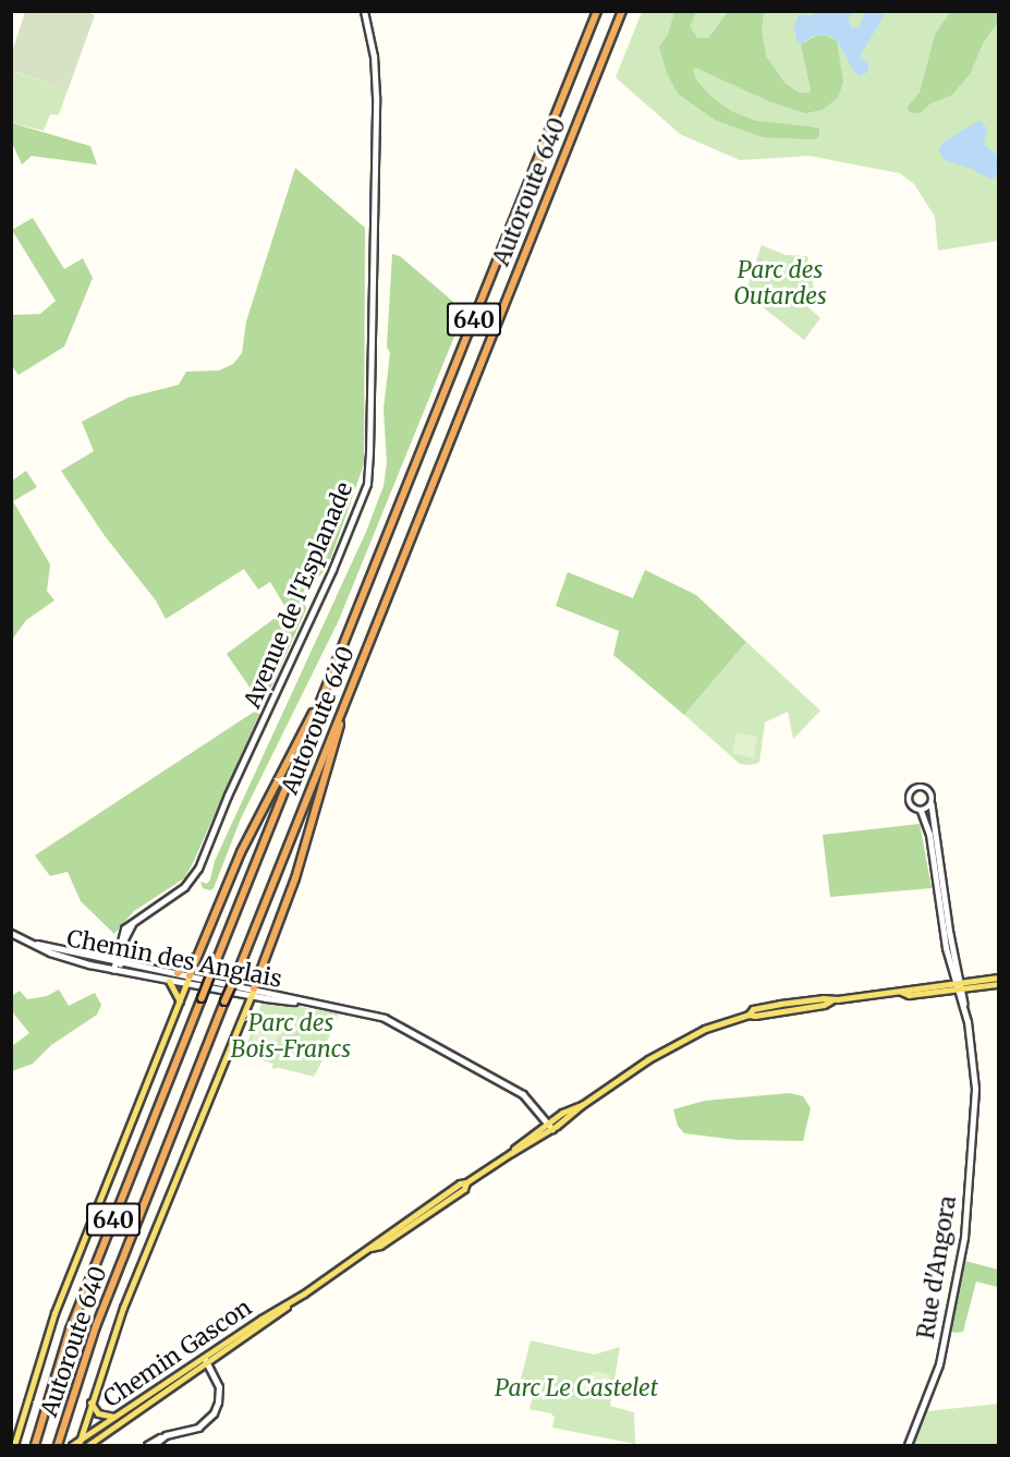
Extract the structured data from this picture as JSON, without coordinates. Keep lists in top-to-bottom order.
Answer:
{
  "streets": {
    "highway": ["Autoroute 640", "640"],
    "main road": ["Chemin Gascon"],
    "street": ["Avenue de l'Esplanade", "Chemin des Anglais", "Rue d'Angora"]
  },
  "crossings": [
    ["Avenue de l'Esplanade", "Chemin des Anglais"],
    ["Chemin des Anglais", "Chemin Gascon"],
    ["Rue d'Angora", "Chemin Gascon"]
  ],
  "parks": ["Parc des Outardes", "Parc des Bois-Francs", "Parc Le Castelet"]
}
